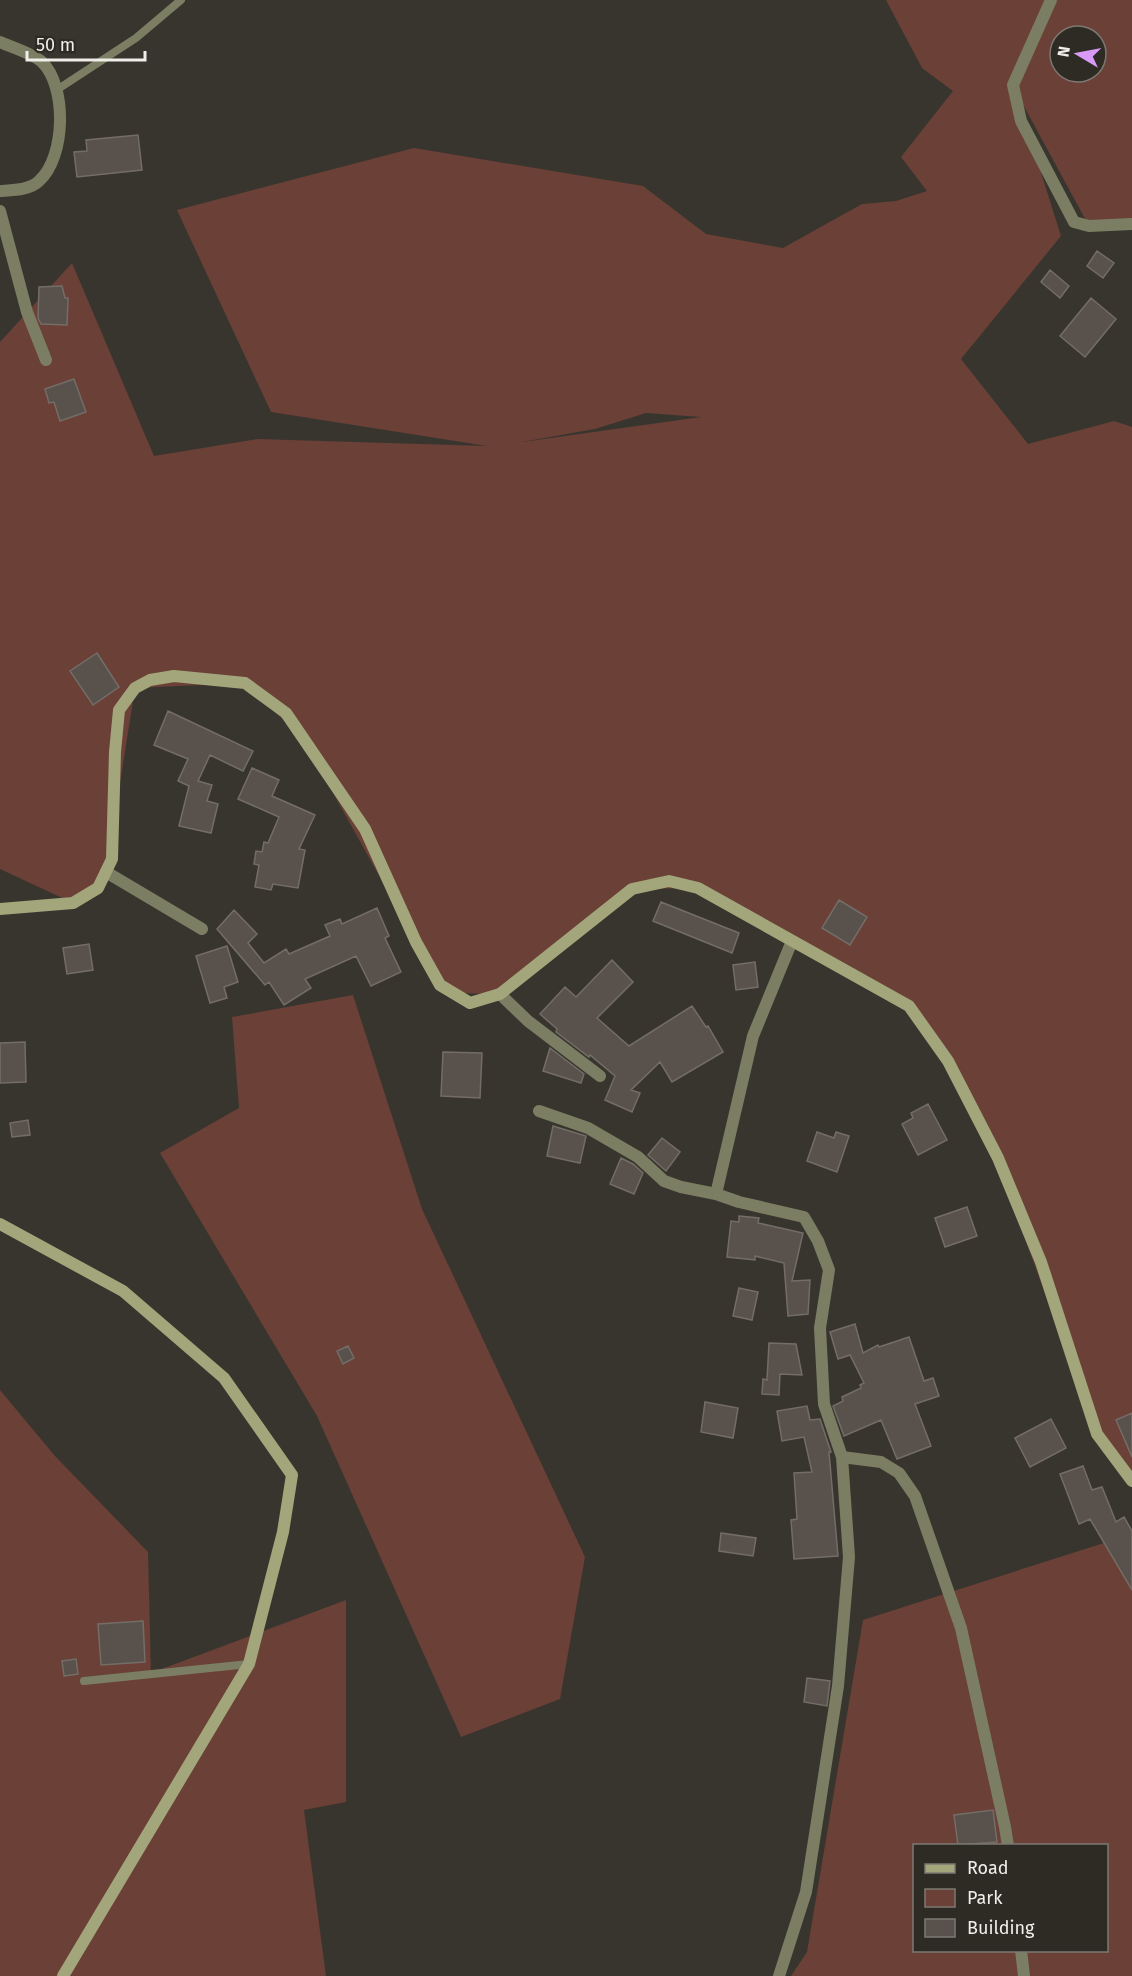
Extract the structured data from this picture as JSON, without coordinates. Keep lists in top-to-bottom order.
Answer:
{
  "legend": ["Road", "Park", "Building"],
  "scale_bar": "50 m",
  "north": "left"
}
